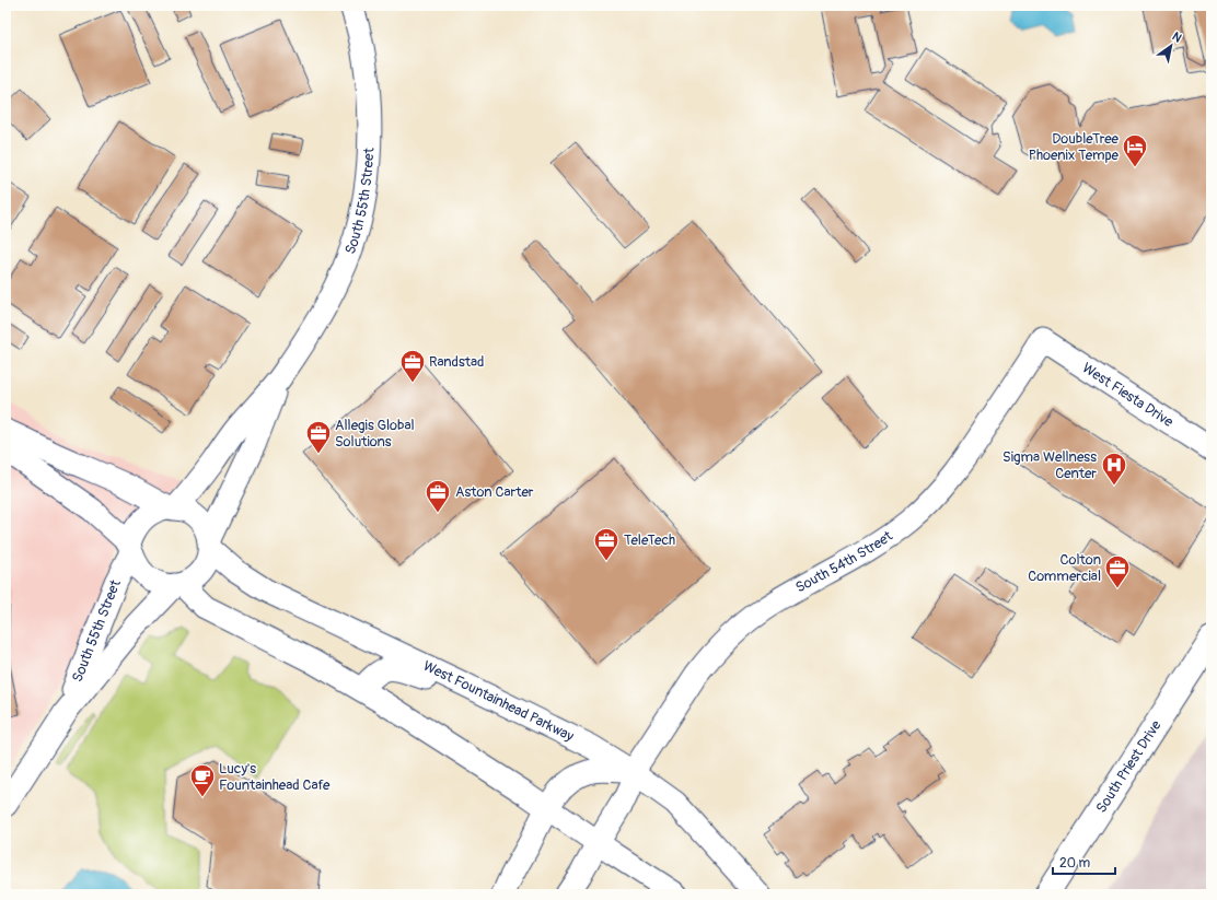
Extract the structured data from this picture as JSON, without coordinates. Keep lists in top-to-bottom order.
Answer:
{
  "streets": {
    "main road": ["South Priest Drive"],
    "street": [
      "South 55th Street",
      "West Fiesta Drive",
      "South 54th Street",
      "West Fountainhead Parkway"
    ]
  },
  "crossings": [
    ["South 55th Street", "West Fountainhead Parkway"],
    ["West Fiesta Drive", "South 54th Street"],
    ["South 54th Street", "West Fountainhead Parkway"]
  ],
  "places": {
    "hotel": ["DoubleTree Phoenix Tempe"],
    "office": [
      "Randstad",
      "Allegis Global Solutions",
      "Aston Carter",
      "TeleTech",
      "Colton Commercial"
    ],
    "hospital": ["Sigma Wellness Center"],
    "cafe": ["Lucy's Fountainhead Cafe"]
  },
  "scale_bar": "20 m",
  "north": "top right"
}
